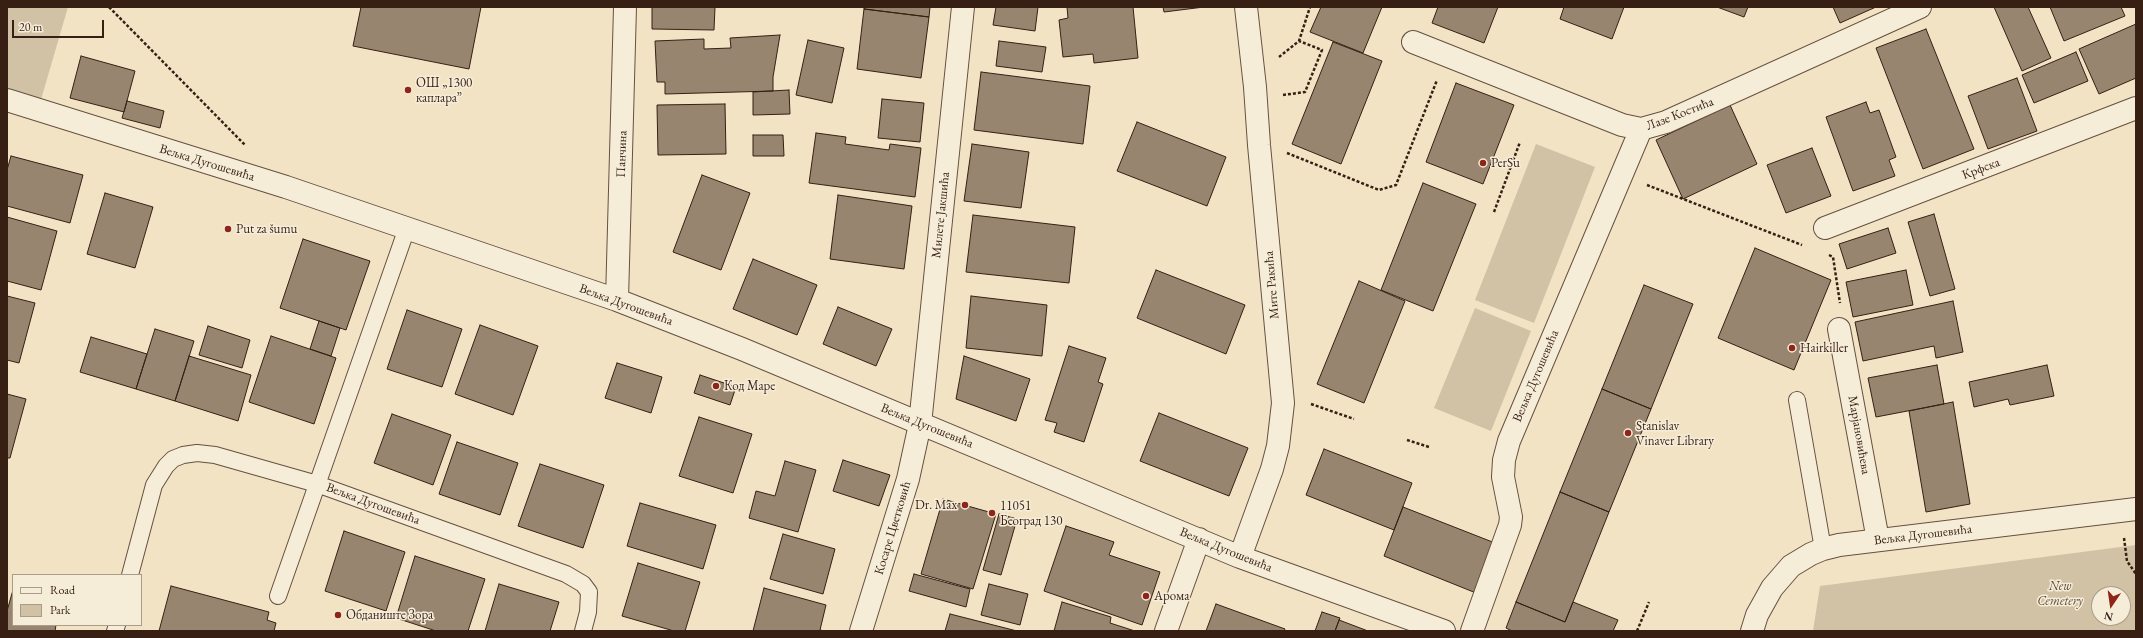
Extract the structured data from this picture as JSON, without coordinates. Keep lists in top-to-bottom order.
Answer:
{
  "streets": {
    "street": [
      "Лазе Костића",
      "Панчина",
      "Вељка Дугошевића",
      "Крфска",
      "Милете Јакшића",
      "Мите Ракића",
      "Марјановићева",
      "Косаре Цветковић"
    ]
  },
  "crossings": [
    ["Лазе Костића", "Вељка Дугошевића"],
    ["Панчина", "Вељка Дугошевића"],
    ["Вељка Дугошевића", "Милете Јакшића"],
    ["Вељка Дугошевића", "Мите Ракића"],
    ["Вељка Дугошевића", "Марјановићева"],
    ["Вељка Дугошевића", "Косаре Цветковић"],
    ["Милете Јакшића", "Косаре Цветковић"]
  ],
  "parks": ["New Cemetery"],
  "places": [
    "ОШ „1300 каплара”",
    "PerSu",
    "Put za šumu",
    "Hairkiller",
    "Код Маре",
    "Stanislav Vinaver Library",
    "Dr. Max",
    "11051 Београд 130",
    "Арома",
    "Обданиште Зора"
  ],
  "legend": ["Road", "Park"],
  "scale_bar": "20 m",
  "north": "bottom"
}
